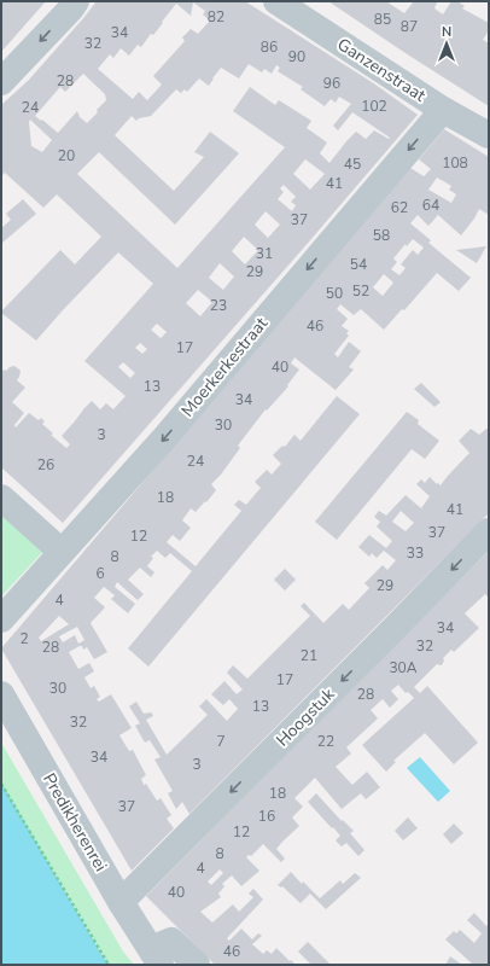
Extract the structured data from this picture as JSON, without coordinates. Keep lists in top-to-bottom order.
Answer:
{
  "streets": {
    "street": [
      "Ganzenstraat",
      "Moerkerkestraat",
      "Hoogstuk",
      "Predikherenrei"
    ]
  },
  "crossings": [
    ["Ganzenstraat", "Moerkerkestraat"],
    ["Hoogstuk", "Predikherenrei"]
  ],
  "one_way": ["Moerkerkestraat", "Hoogstuk"],
  "house_numbers": [
    "82",
    "85",
    "87",
    "34",
    "32",
    "86",
    "90",
    "28",
    "96",
    "102",
    "24",
    "20",
    "108",
    "45",
    "41",
    "64",
    "62",
    "37",
    "58",
    "31",
    "54",
    "29",
    "52",
    "50",
    "23",
    "46",
    "17",
    "40",
    "13",
    "34",
    "30",
    "3",
    "24",
    "26",
    "18",
    "41",
    "37",
    "12",
    "33",
    "8",
    "6",
    "29",
    "4",
    "34",
    "2",
    "32",
    "28",
    "21",
    "30A",
    "17",
    "30",
    "28",
    "13",
    "32",
    "7",
    "22",
    "34",
    "3",
    "18",
    "37",
    "16",
    "12",
    "8",
    "4",
    "40",
    "46"
  ],
  "north": "top"
}
